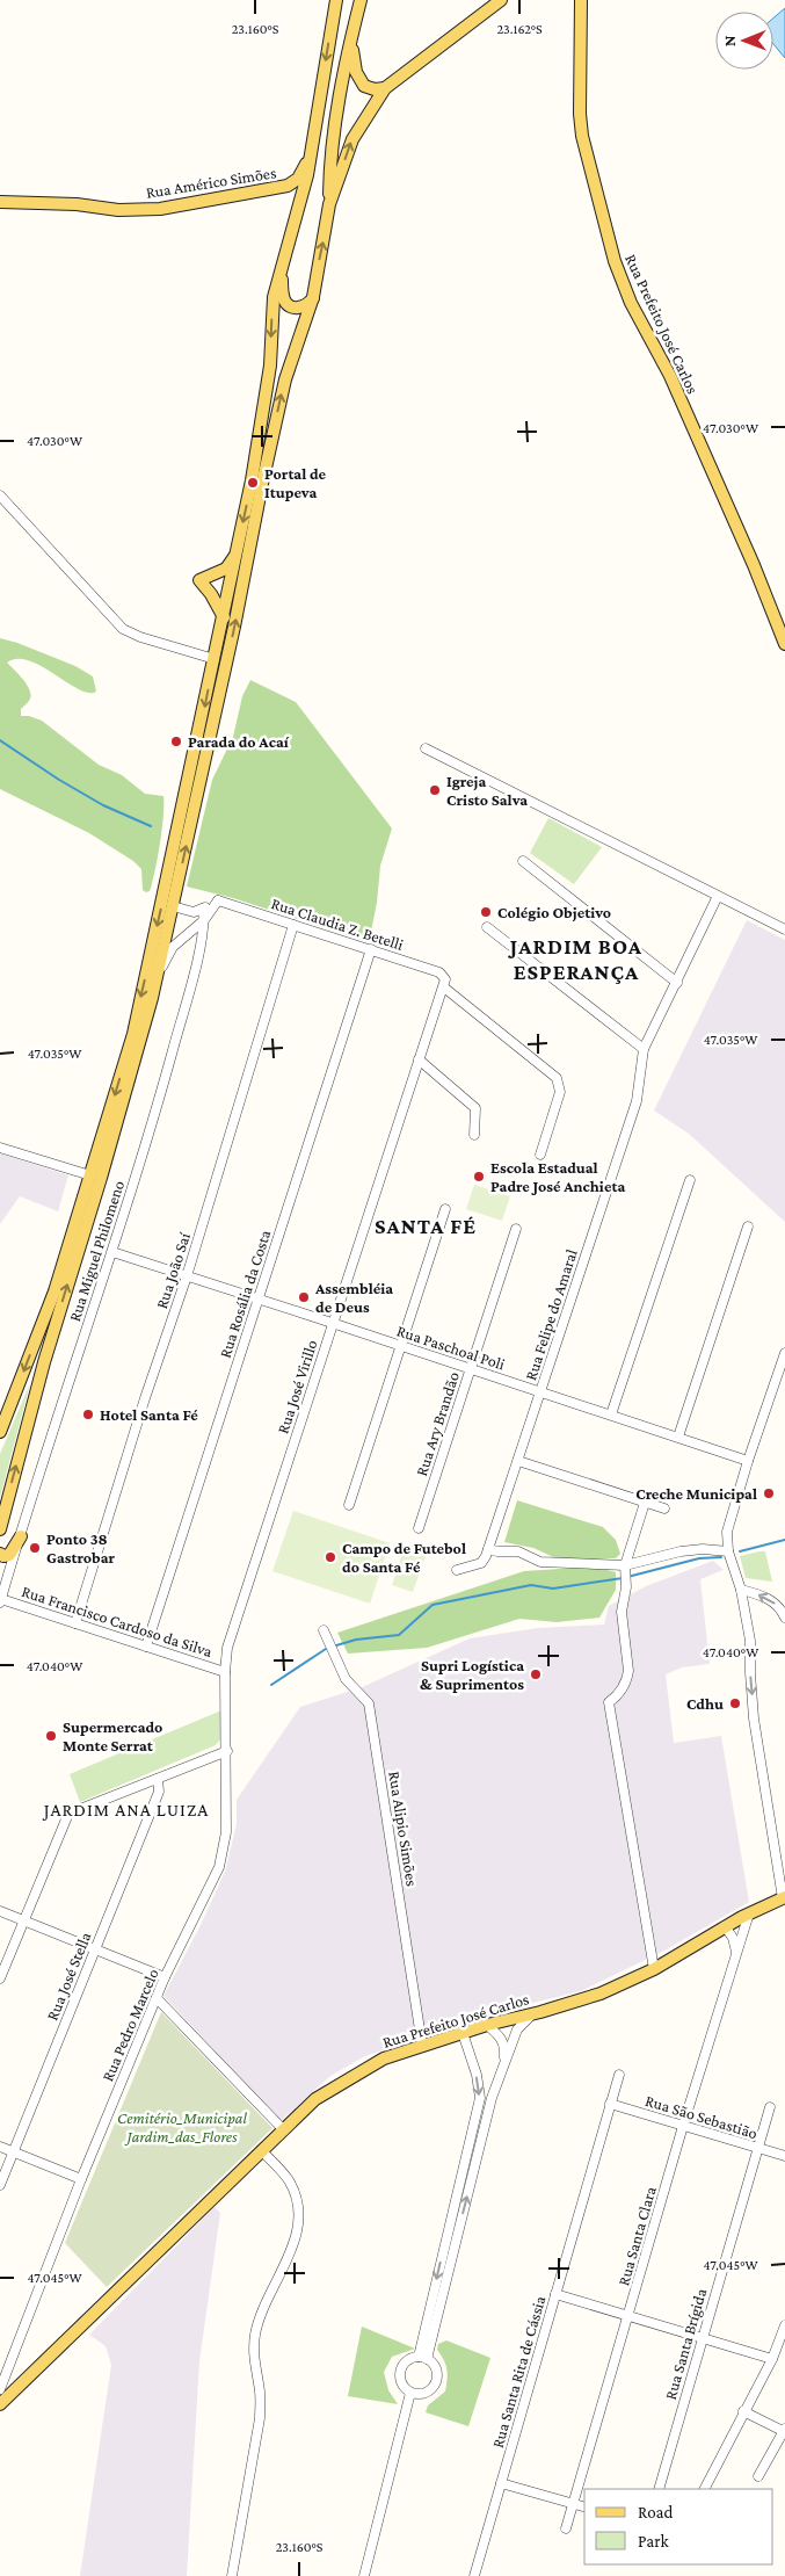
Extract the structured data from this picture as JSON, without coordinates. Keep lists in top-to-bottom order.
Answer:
{
  "streets": {
    "main road": ["Rua Américo Simões", "Rua Prefeito José Carlos"],
    "street": [
      "Rua Claudia Z. Betelli",
      "Rua Miguel Philomeno",
      "Rua João Saí",
      "Rua Rosália da Costa",
      "Rua Felipe do Amaral",
      "Rua Paschoal Poli",
      "Rua José Virillo",
      "Rua Ary Brandão",
      "Rua Francisco Cardoso da Silva",
      "Rua Alipio Simões",
      "Rua José Stella",
      "Rua Pedro Marcelo",
      "Rua São Sebastião",
      "Rua Santa Clara",
      "Rua Santa Brígida",
      "Rua Santa Rita de Cássia"
    ]
  },
  "crossings": [
    ["Rua Prefeito José Carlos", "Rua Alipio Simões"],
    ["Rua Prefeito José Carlos", "Rua Pedro Marcelo"],
    ["Rua Prefeito José Carlos", "Rua Santa Clara"],
    ["Rua Claudia Z. Betelli", "Rua João Saí"],
    ["Rua Claudia Z. Betelli", "Rua Rosália da Costa"],
    ["Rua Claudia Z. Betelli", "Rua José Virillo"],
    ["Rua Miguel Philomeno", "Rua Paschoal Poli"],
    ["Rua Miguel Philomeno", "Rua Francisco Cardoso da Silva"],
    ["Rua João Saí", "Rua Paschoal Poli"],
    ["Rua João Saí", "Rua Francisco Cardoso da Silva"],
    ["Rua Rosália da Costa", "Rua Paschoal Poli"],
    ["Rua Rosália da Costa", "Rua Francisco Cardoso da Silva"],
    ["Rua Felipe do Amaral", "Rua Paschoal Poli"],
    ["Rua Paschoal Poli", "Rua José Virillo"],
    ["Rua Paschoal Poli", "Rua Ary Brandão"],
    ["Rua José Virillo", "Rua Francisco Cardoso da Silva"],
    ["Rua José Virillo", "Rua Pedro Marcelo"],
    ["Rua Francisco Cardoso da Silva", "Rua Pedro Marcelo"],
    ["Rua São Sebastião", "Rua Santa Clara"],
    ["Rua São Sebastião", "Rua Santa Brígida"],
    ["Rua São Sebastião", "Rua Santa Rita de Cássia"]
  ],
  "districts": ["JARDIM BOA ESPERANÇA", "SANTA FÉ", "JARDIM ANA LUIZA"],
  "parks": ["Cemitério_Municipal Jardim_das_Flores"],
  "places": [
    "Portal de Itupeva",
    "Parada do Acaí",
    "Igreja Cristo Salva",
    "Colégio Objetivo",
    "Escola Estadual Padre José Anchieta",
    "Assembléia de Deus",
    "Hotel Santa Fé",
    "Creche Municipal",
    "Ponto 38 Gastrobar",
    "Campo de Futebol do Santa Fé",
    "Supri Logística & Suprimentos",
    "Cdhu",
    "Supermercado Monte Serrat"
  ],
  "legend": ["Road", "Park"],
  "north": "left",
  "coordinates": [
    "23.160°S",
    "23.162°S",
    "47.030°W",
    "47.035°W",
    "47.040°W",
    "47.045°W"
  ]
}
